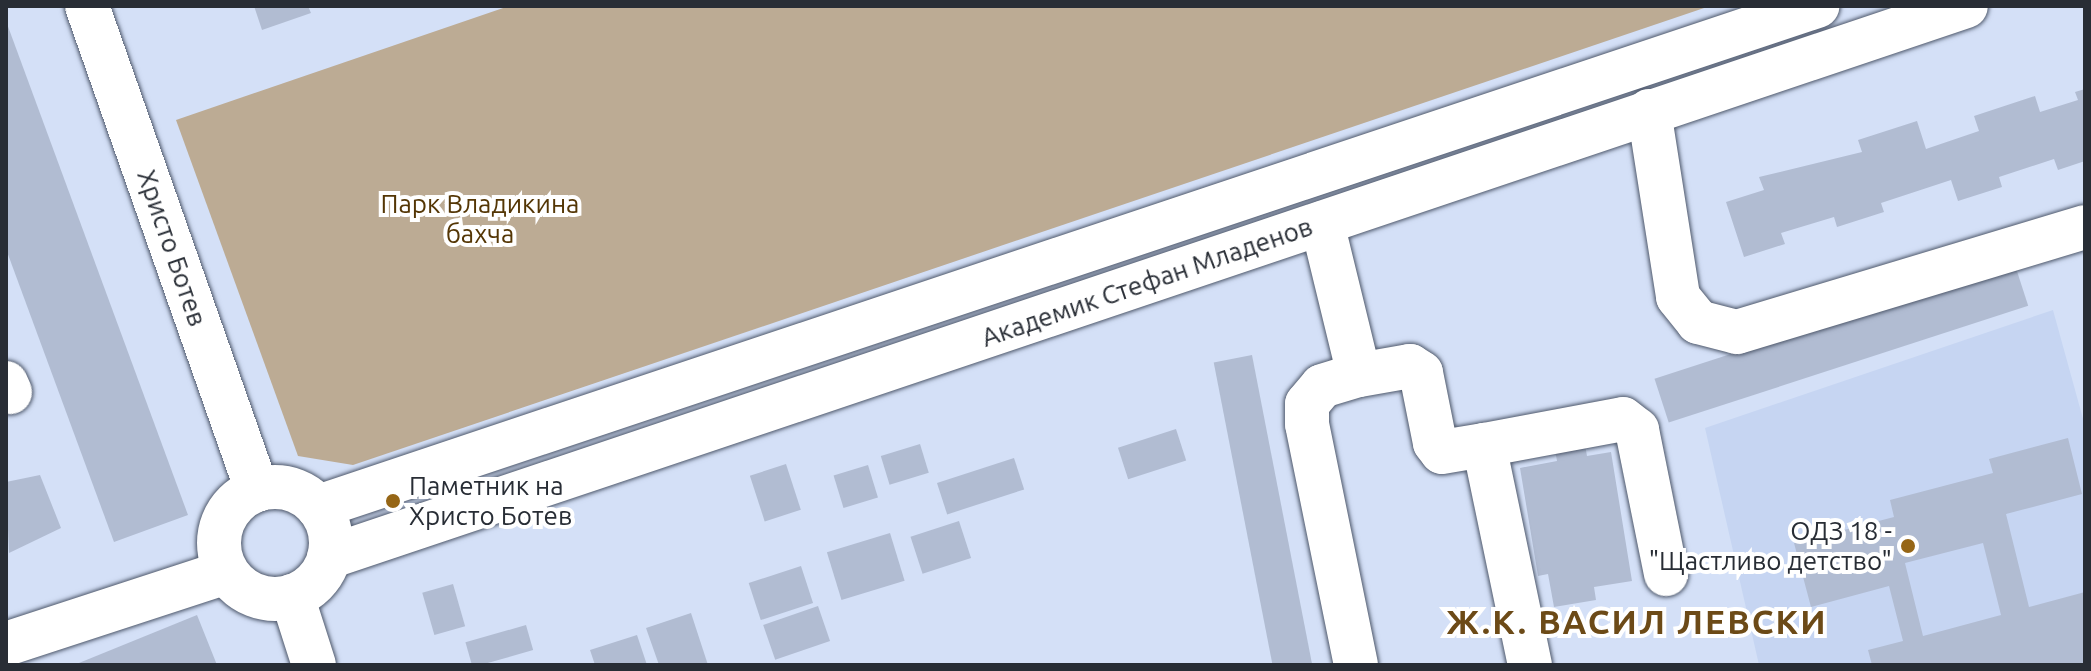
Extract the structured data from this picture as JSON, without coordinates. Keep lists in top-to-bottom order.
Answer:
{
  "streets": {
    "street": ["Христо Ботев", "Академик Стефан Младенов"]
  },
  "crossings": [
    ["Христо Ботев", "Академик Стефан Младенов"]
  ],
  "districts": ["Ж.К. ВАСИЛ ЛЕВСКИ"],
  "parks": ["Парк Владикина бахча"],
  "places": ["Паметник на Христо Ботев", "ОДЗ 18 - \"Щастливо детство\""]
}
